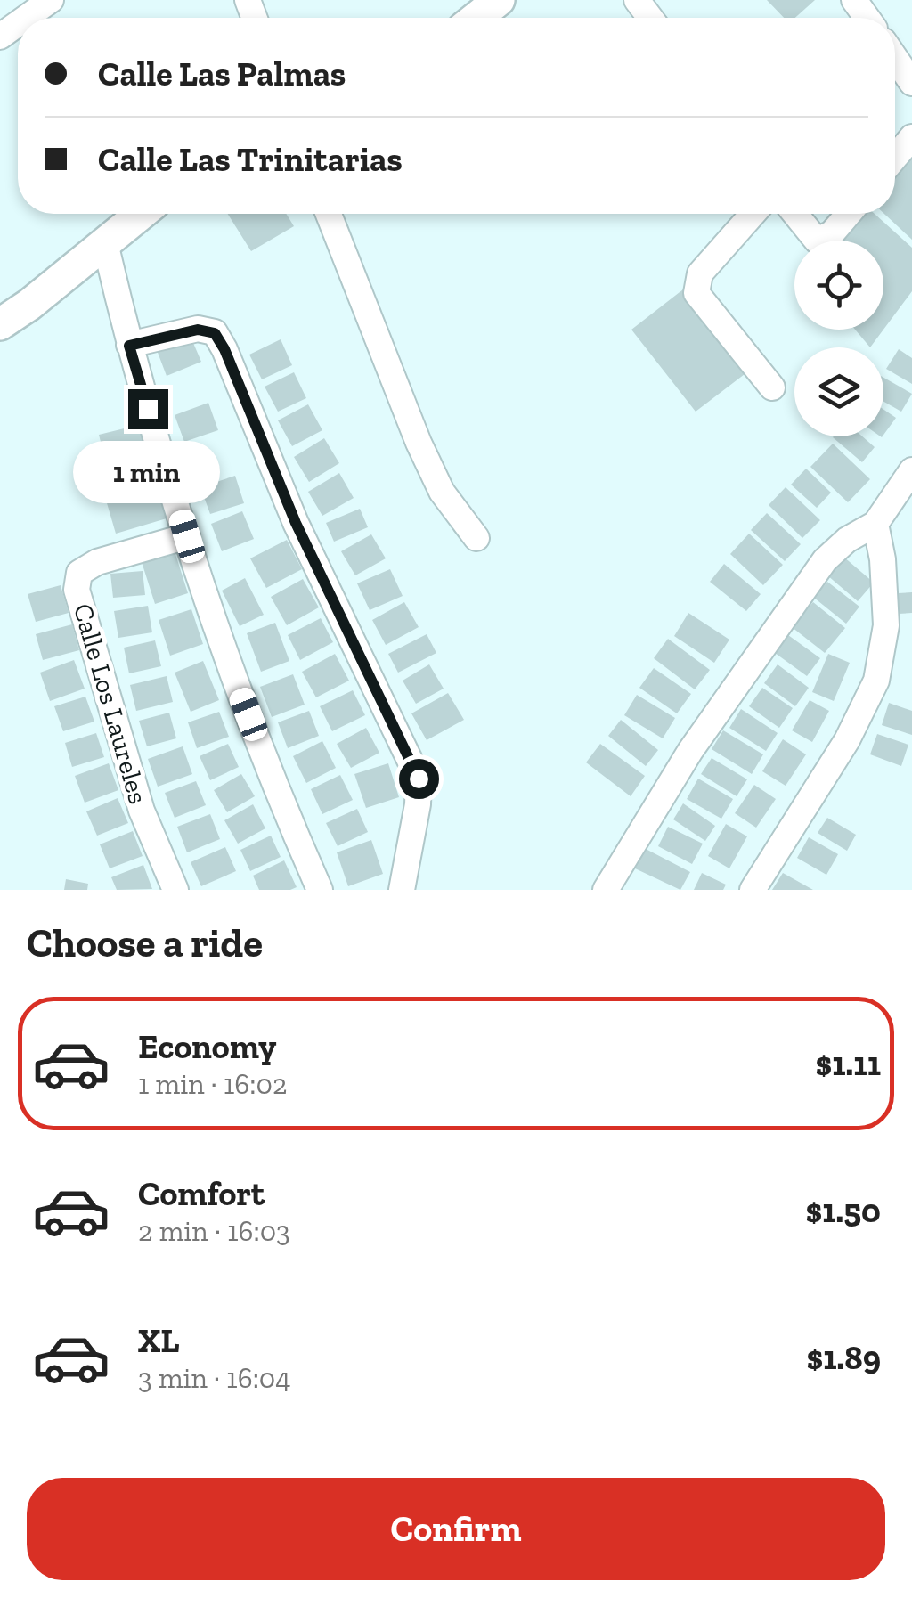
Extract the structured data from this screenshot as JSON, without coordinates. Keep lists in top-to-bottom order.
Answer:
{
  "streets": {
    "street": ["Calle Los Laureles"]
  },
  "page": {
    "banner": ["Calle Las Palmas", "Calle Las Trinitarias"],
    "bubble": "1 min",
    "heading": "Choose a ride",
    "list": [
      {
        "name": "Economy",
        "note": "1 min · 16:02",
        "value": "$1.11"
      },
      {
        "name": "Comfort",
        "note": "2 min · 16:03",
        "value": "$1.50"
      },
      {
        "name": "XL",
        "note": "3 min · 16:04",
        "value": "$1.89"
      }
    ],
    "buttons": "Confirm"
  }
}
